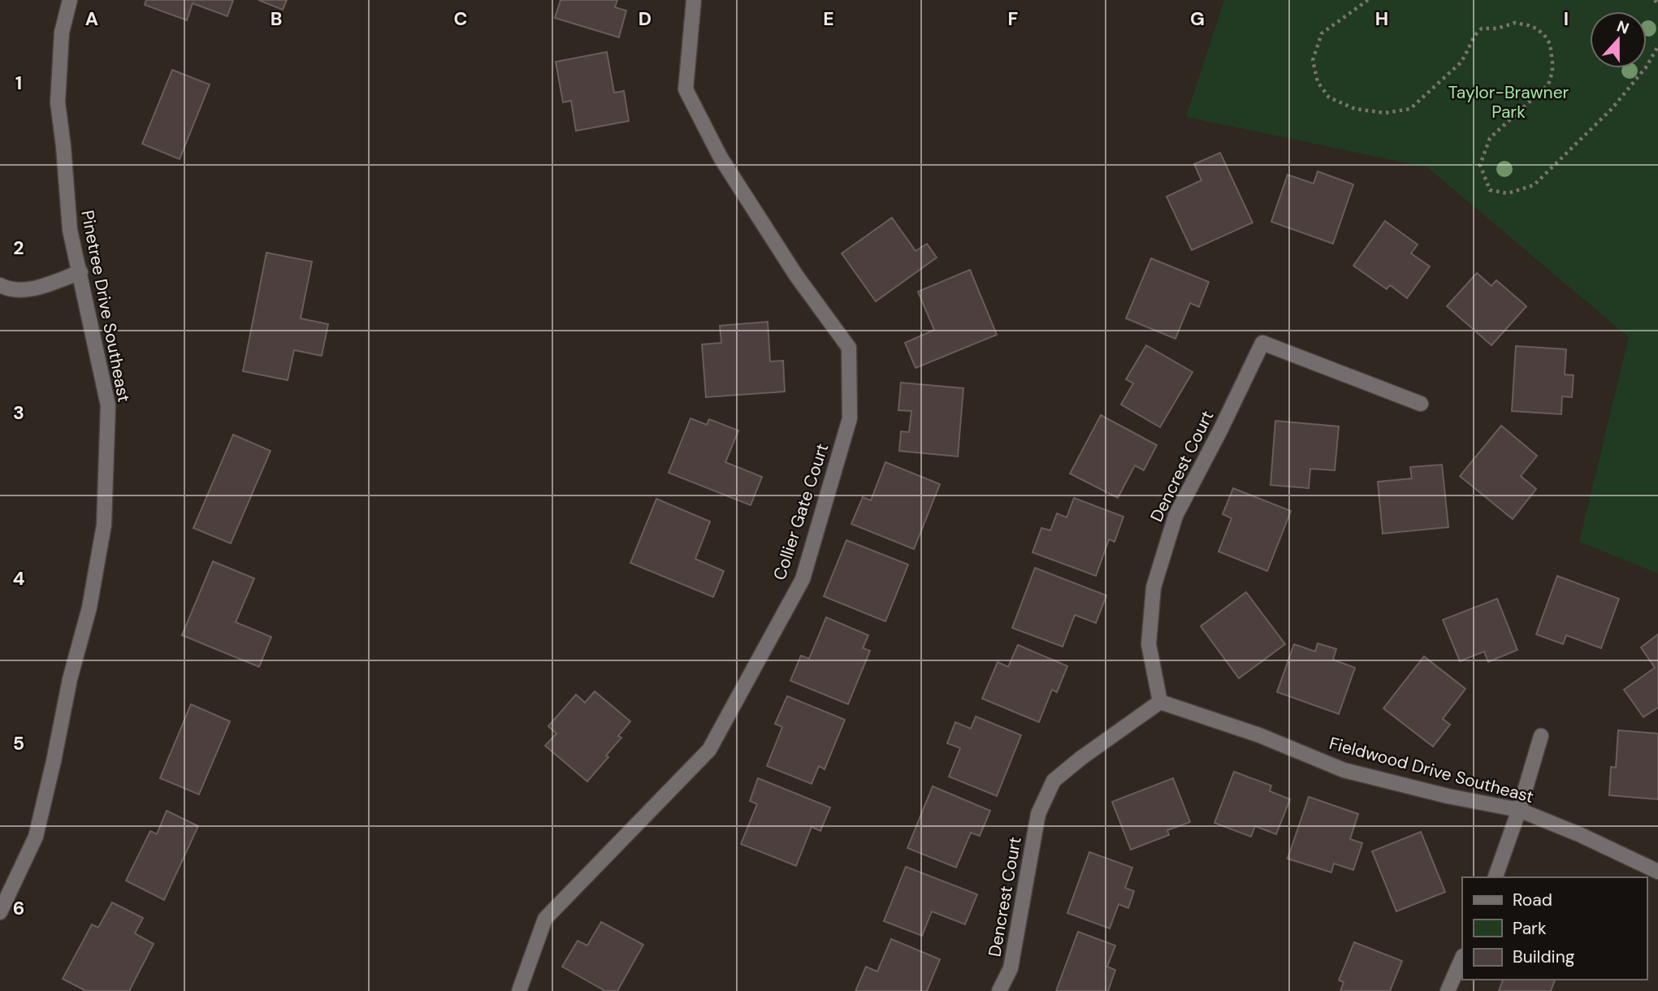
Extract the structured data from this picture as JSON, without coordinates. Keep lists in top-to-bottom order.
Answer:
{
  "streets": {
    "street": [
      "Pinetree Drive Southeast",
      "Dencrest Court",
      "Collier Gate Court",
      "Fieldwood Drive Southeast"
    ]
  },
  "crossings": [
    ["Dencrest Court", "Fieldwood Drive Southeast"]
  ],
  "parks": ["Taylor-Brawner Park"],
  "legend": ["Road", "Park", "Building"],
  "north": "top",
  "grid": {
    "columns": [
      "A",
      "B",
      "C",
      "D",
      "E",
      "F",
      "G",
      "H",
      "I"
    ],
    "rows": [
      "1",
      "2",
      "3",
      "4",
      "5",
      "6"
    ]
  }
}
